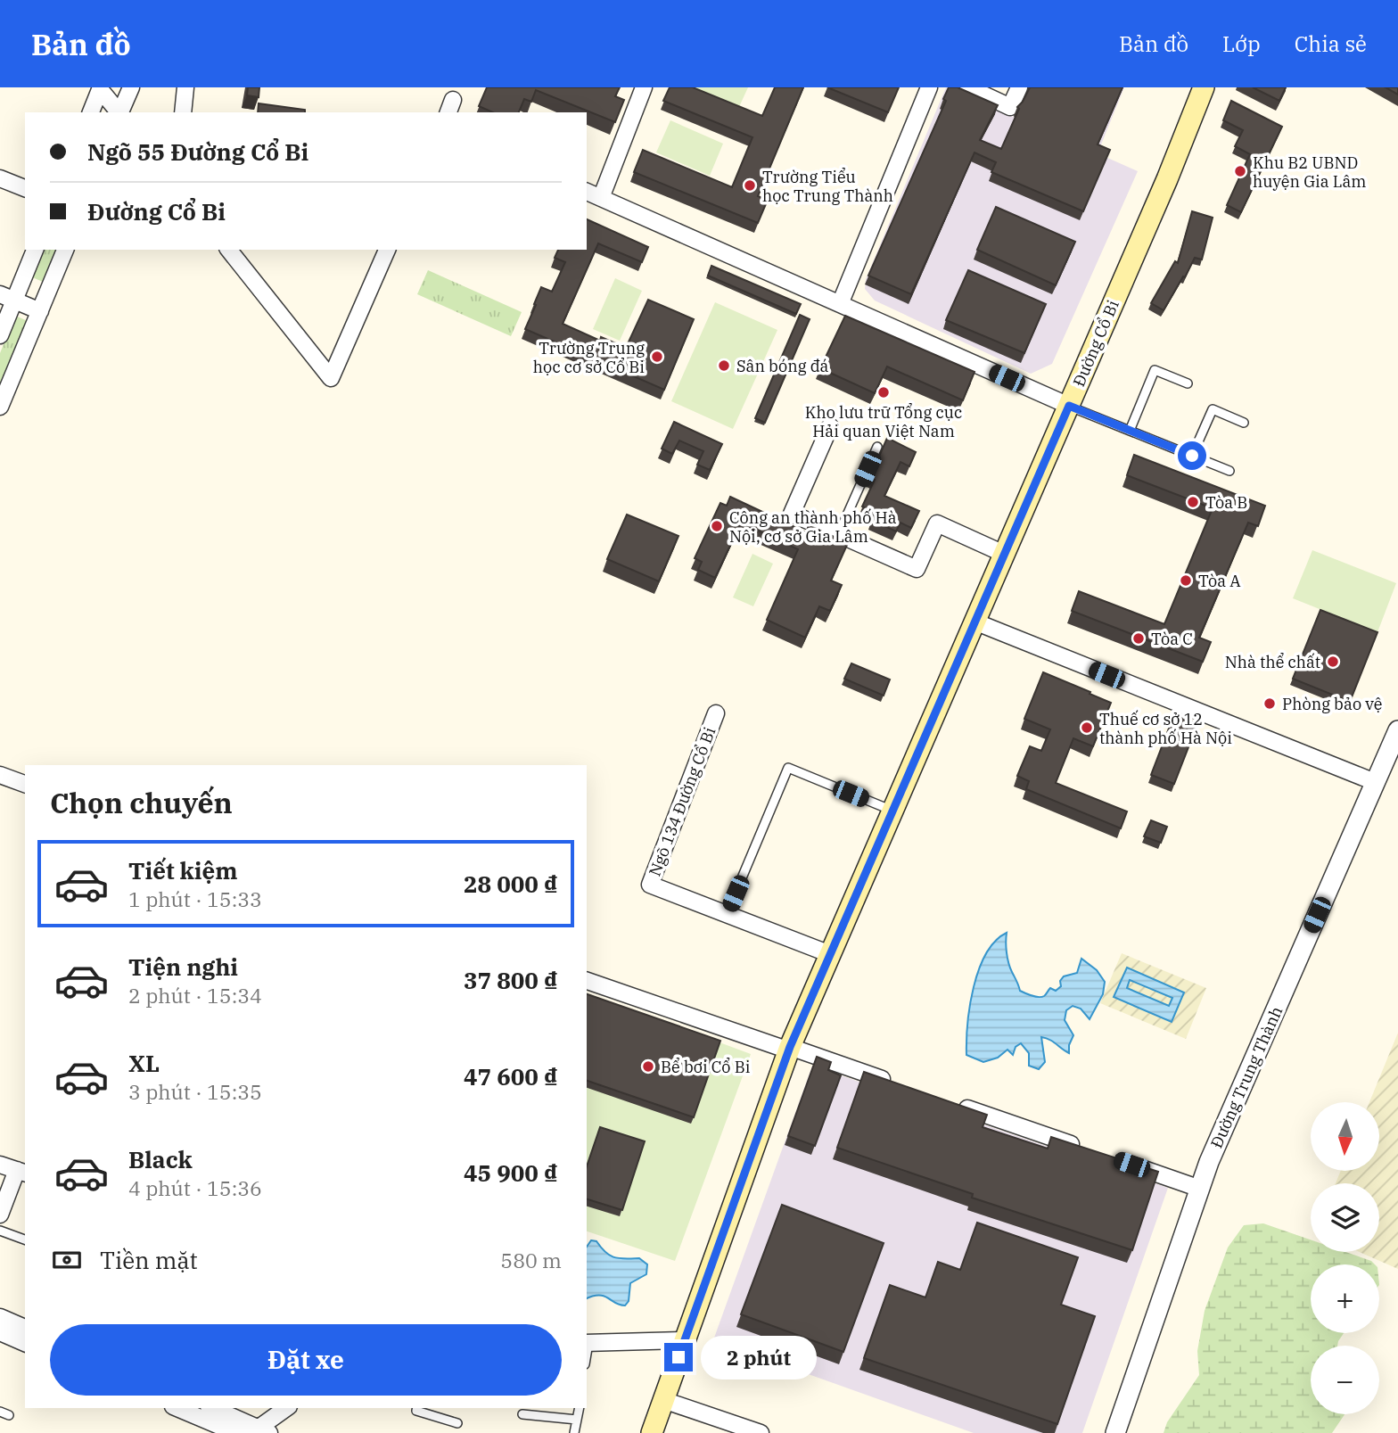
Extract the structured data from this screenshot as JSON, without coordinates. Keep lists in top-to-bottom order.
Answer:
{
  "streets": {
    "main road": ["Đường Cổ Bi"],
    "street": ["Ngõ 134 Đường Cổ Bi", "Đường Trung Thành"]
  },
  "crossings": [
    ["Đường Cổ Bi", "Ngõ 134 Đường Cổ Bi"]
  ],
  "places": [
    "Khu B2 UBND huyện Gia Lâm",
    "Trường Tiểu học Trung Thành",
    "Trường Trung học cơ sở Cổ Bi",
    "Sân bóng đá",
    "Kho lưu trữ Tổng cục Hải quan Việt Nam",
    "Tòa B",
    "Công an thành phố Hà Nội, cơ sở Gia Lâm",
    "Tòa A",
    "Tòa C",
    "Nhà thể chất",
    "Phòng bảo vệ",
    "Thuế cơ sở 12 thành phố Hà Nội",
    "Bể bơi Cổ Bi"
  ],
  "north": "bottom",
  "page": {
    "header": "Bản đồ",
    "nav": ["Bản đồ", "Lớp", "Chia sẻ"],
    "banner": ["Ngõ 55 Đường Cổ Bi", "Đường Cổ Bi"],
    "heading": "Chọn chuyến",
    "list": [
      {
        "name": "Tiết kiệm",
        "note": "1 phút · 15:33",
        "value": "28 000 ₫"
      },
      {
        "name": "Tiện nghi",
        "note": "2 phút · 15:34",
        "value": "37 800 ₫"
      },
      {
        "name": "XL",
        "note": "3 phút · 15:35",
        "value": "47 600 ₫"
      },
      {
        "name": "Black",
        "note": "4 phút · 15:36",
        "value": "45 900 ₫"
      }
    ],
    "map_buttons": ["+", "−"],
    "pay": ["Tiền mặt", "580 m"],
    "buttons": "Đặt xe",
    "bubble": "2 phút"
  }
}
